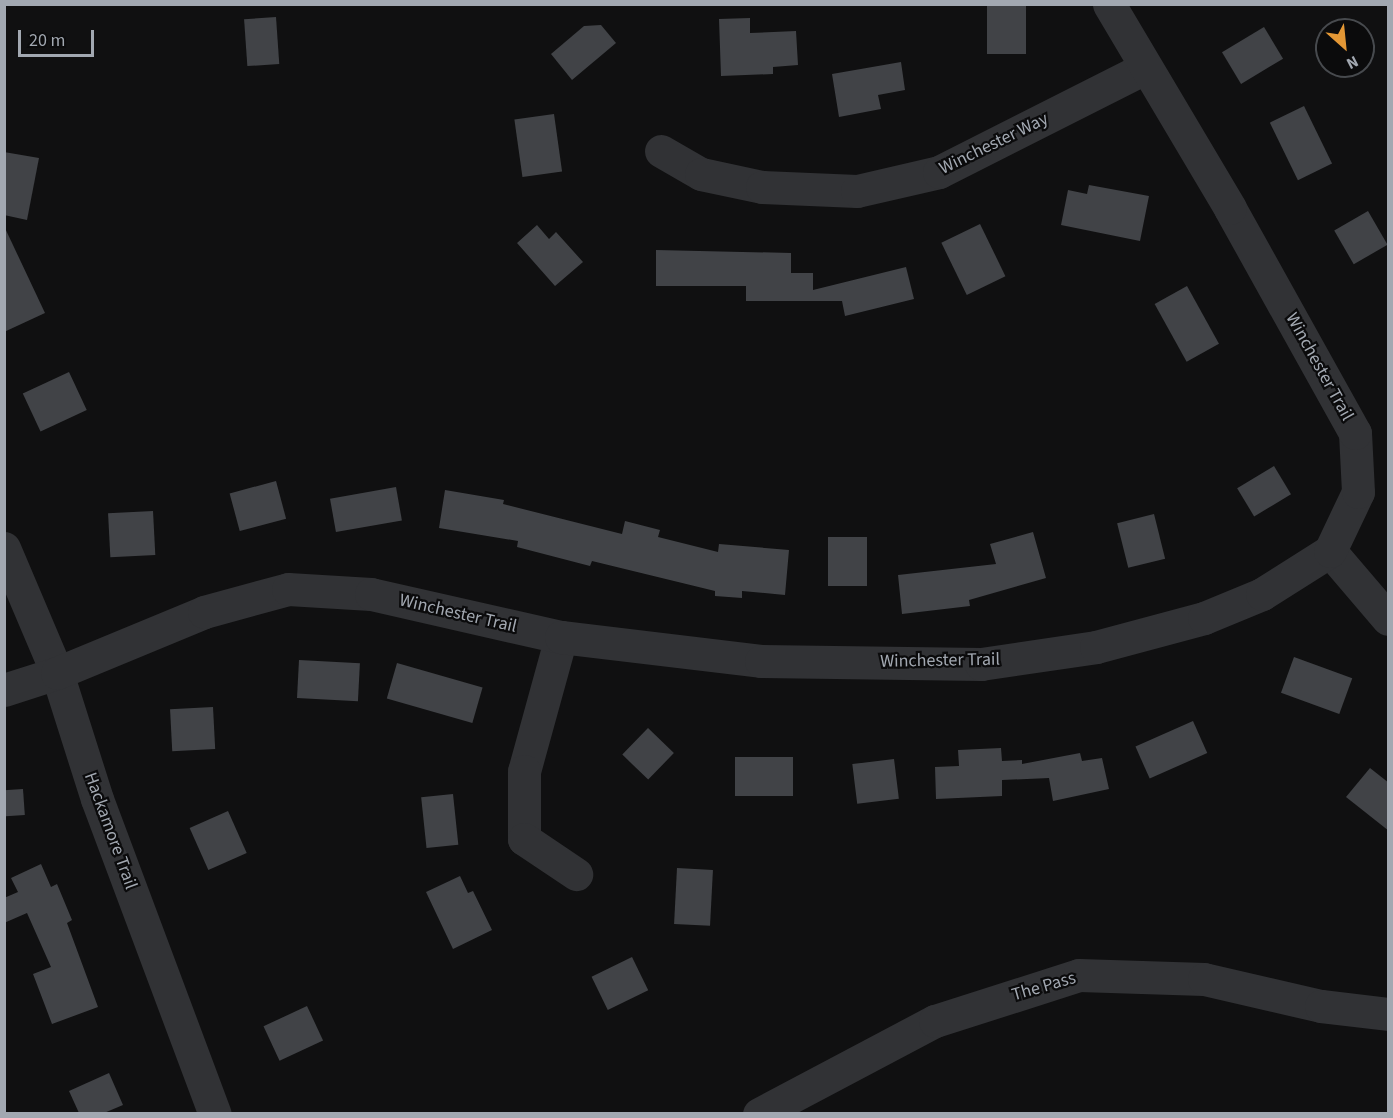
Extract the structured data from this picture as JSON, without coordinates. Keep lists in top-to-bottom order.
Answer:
{
  "streets": {
    "street": [
      "Winchester Way",
      "Winchester Trail",
      "Hackamore Trail",
      "The Pass"
    ]
  },
  "crossings": [
    ["Winchester Way", "Winchester Trail"],
    ["Winchester Trail", "Hackamore Trail"]
  ],
  "scale_bar": "20 m",
  "north": "bottom right"
}
